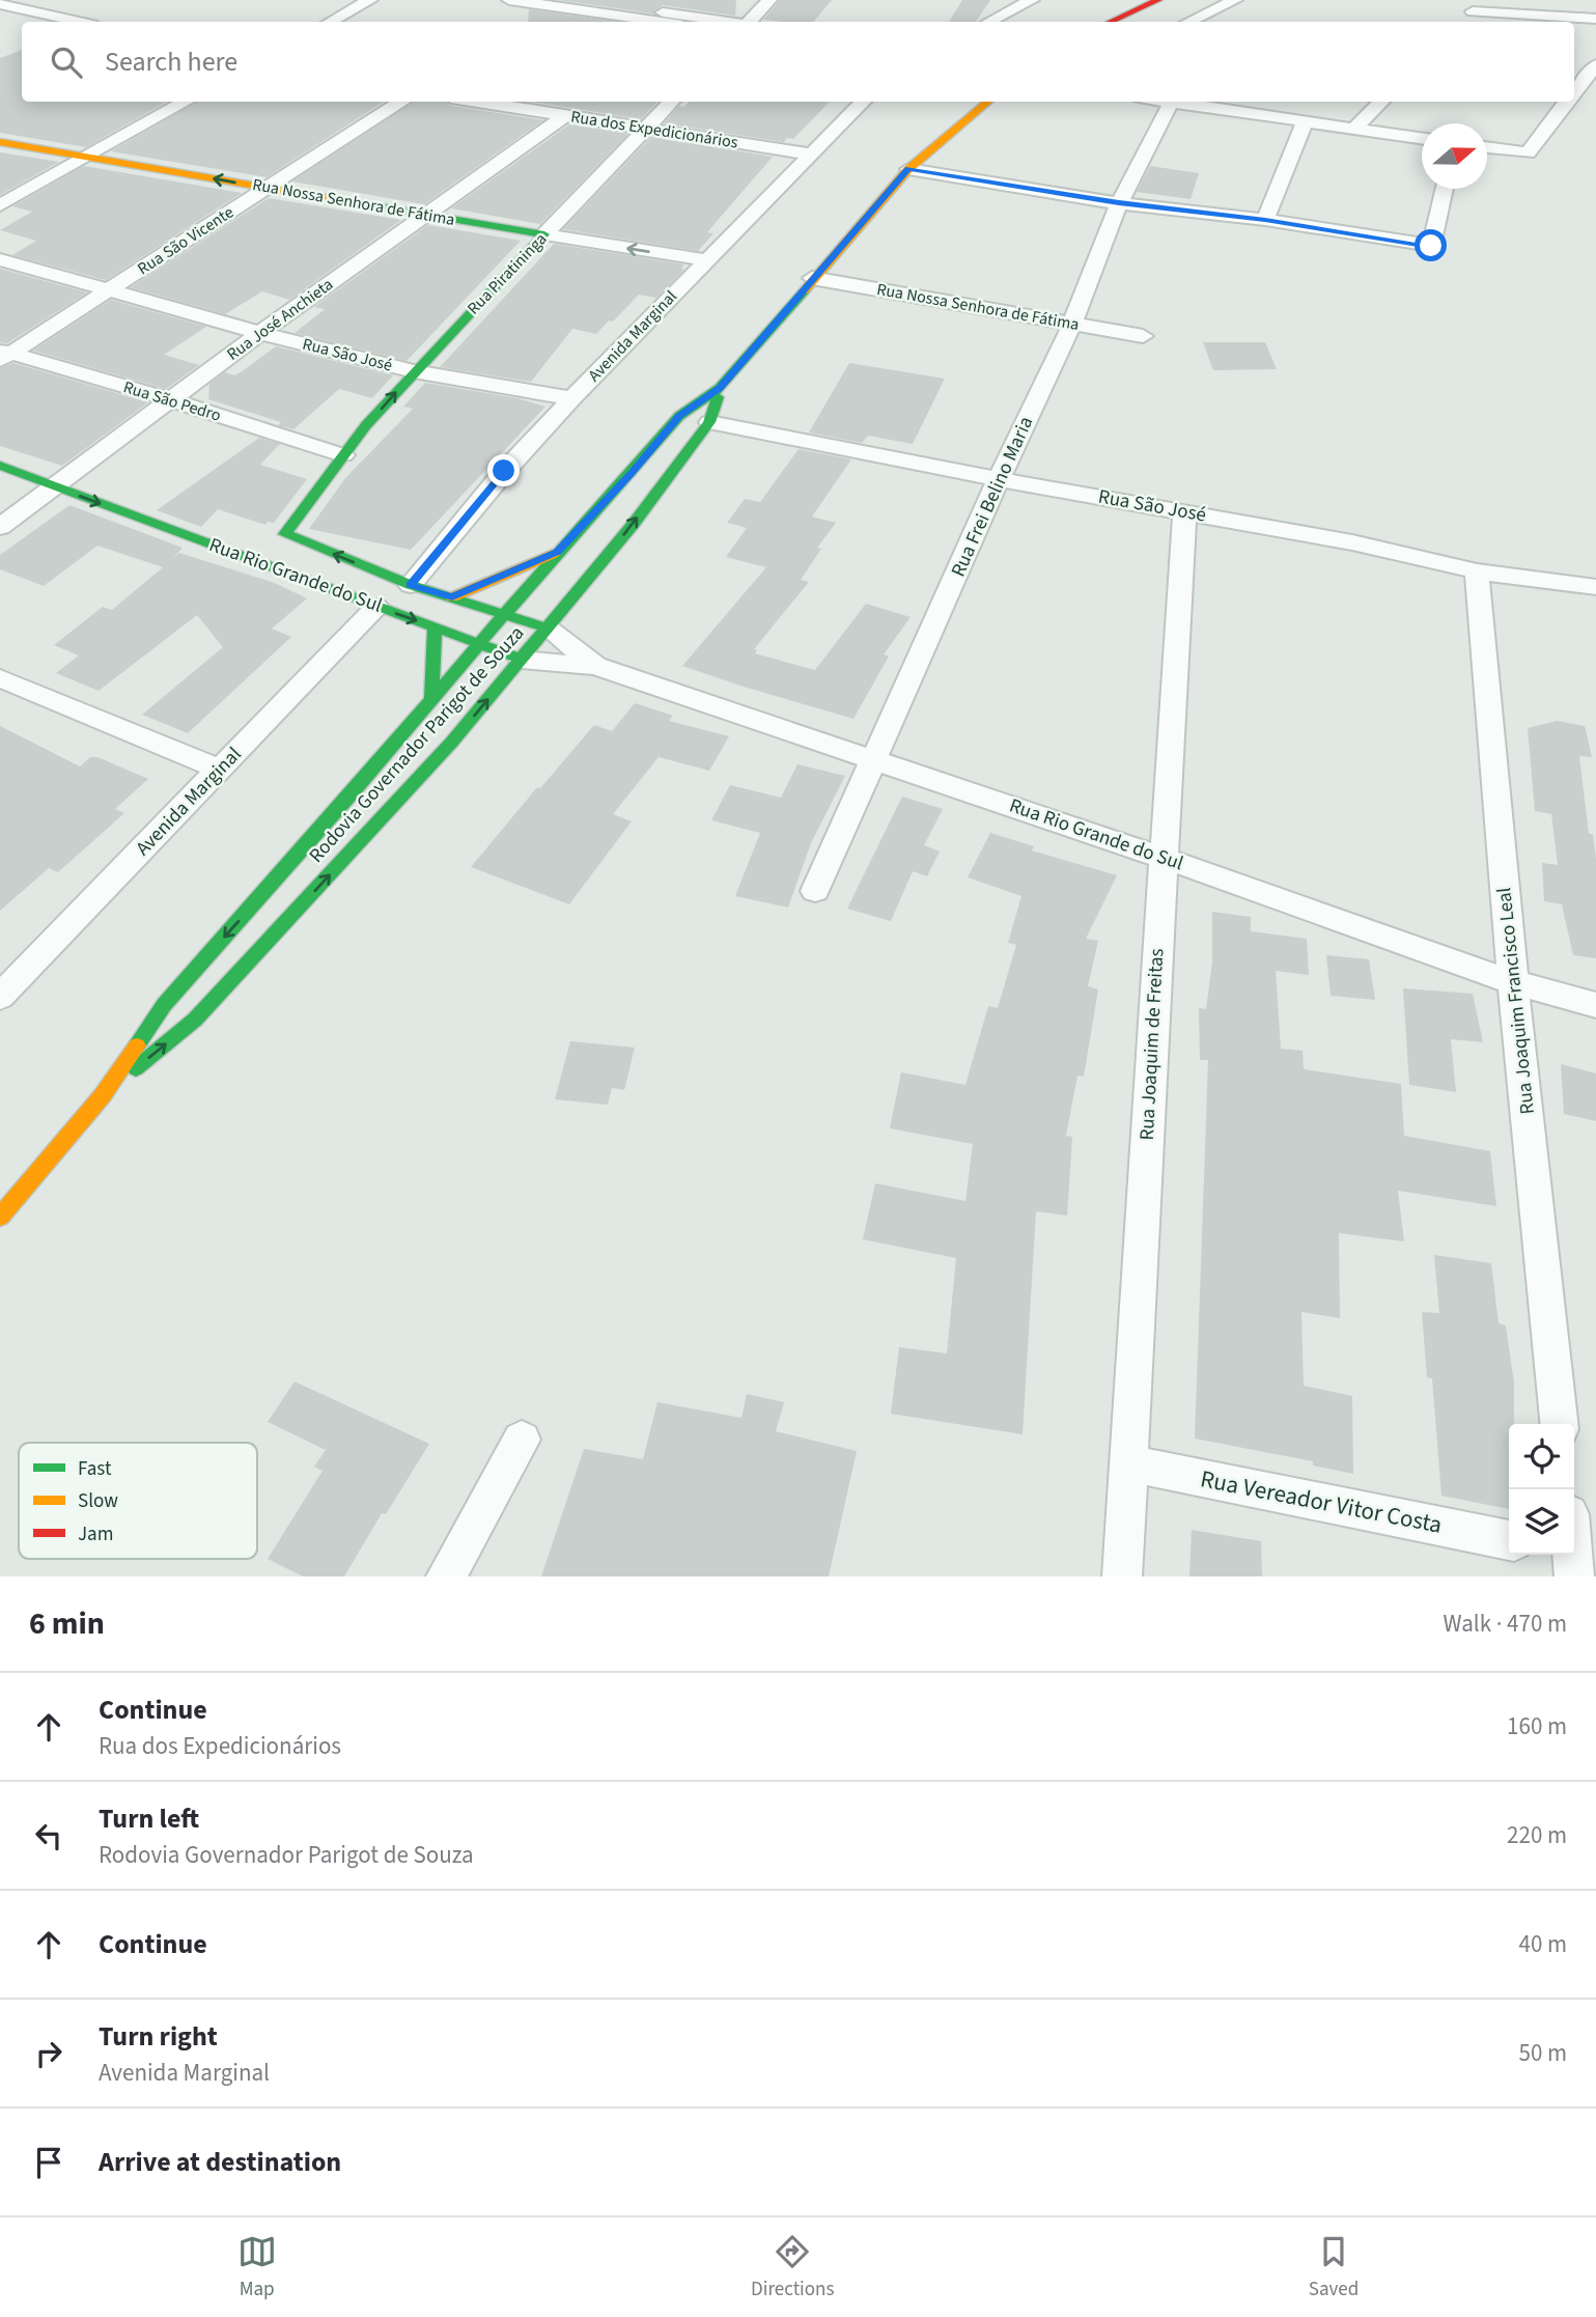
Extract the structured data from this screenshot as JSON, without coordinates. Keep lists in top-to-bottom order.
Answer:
{
  "streets": {
    "main road": [
      "Rua Nossa Senhora de Fátima",
      "Rua Piratininga",
      "Rua Rio Grande do Sul",
      "Rodovia Governador Parigot de Souza"
    ],
    "street": [
      "Rua dos Expedicionários",
      "Rua São Vicente",
      "Rua José Anchieta",
      "Avenida Marginal",
      "Rua São José",
      "Rua São Pedro",
      "Rua Frei Belino Maria",
      "Rua Joaquim Francisco Leal",
      "Rua Joaquim de Freitas",
      "Rua Vereador Vitor Costa"
    ]
  },
  "crossings": [
    ["Rua dos Expedicionários", "Rua Piratininga"],
    ["Rua dos Expedicionários", "Rua José Anchieta"],
    ["Rua dos Expedicionários", "Avenida Marginal"],
    ["Rua Nossa Senhora de Fátima", "Rua São Vicente"],
    ["Rua Nossa Senhora de Fátima", "Rua Piratininga"],
    ["Rua Nossa Senhora de Fátima", "Rua José Anchieta"],
    ["Rua Nossa Senhora de Fátima", "Avenida Marginal"],
    ["Rua Nossa Senhora de Fátima", "Rua Frei Belino Maria"],
    ["Rua Nossa Senhora de Fátima", "Rodovia Governador Parigot de Souza"],
    ["Rua São Vicente", "Rua São José"],
    ["Rua São Vicente", "Rua São Pedro"],
    ["Rua Piratininga", "Avenida Marginal"],
    ["Rua Piratininga", "Rua São José"],
    ["Rua Piratininga", "Rua São Pedro"],
    ["Rua José Anchieta", "Rua São José"],
    ["Rua José Anchieta", "Rua São Pedro"],
    ["Rua José Anchieta", "Rua Rio Grande do Sul"],
    ["Avenida Marginal", "Rua São José"],
    ["Avenida Marginal", "Rua Rio Grande do Sul"],
    ["Rua São José", "Rua Frei Belino Maria"],
    ["Rua São José", "Rodovia Governador Parigot de Souza"],
    ["Rua São José", "Rua Joaquim Francisco Leal"],
    ["Rua São José", "Rua Joaquim de Freitas"],
    ["Rua Frei Belino Maria", "Rua Rio Grande do Sul"],
    ["Rua Rio Grande do Sul", "Rodovia Governador Parigot de Souza"],
    ["Rua Rio Grande do Sul", "Rua Joaquim Francisco Leal"],
    ["Rua Rio Grande do Sul", "Rua Joaquim de Freitas"],
    ["Rua Joaquim de Freitas", "Rua Vereador Vitor Costa"]
  ],
  "legend": ["Fast", "Slow", "Jam"],
  "north": "right",
  "page": {
    "search": "Search here",
    "heading": ["6 min", "Walk · 470 m"],
    "list": [
      ["Continue", "Rua dos Expedicionários", "160 m"],
      ["Turn left", "Rodovia Governador Parigot de Souza", "220 m"],
      ["Continue", "40 m"],
      ["Turn right", "Avenida Marginal", "50 m"],
      "Arrive at destination"
    ],
    "nav": ["Map", "Directions", "Saved"]
  }
}
